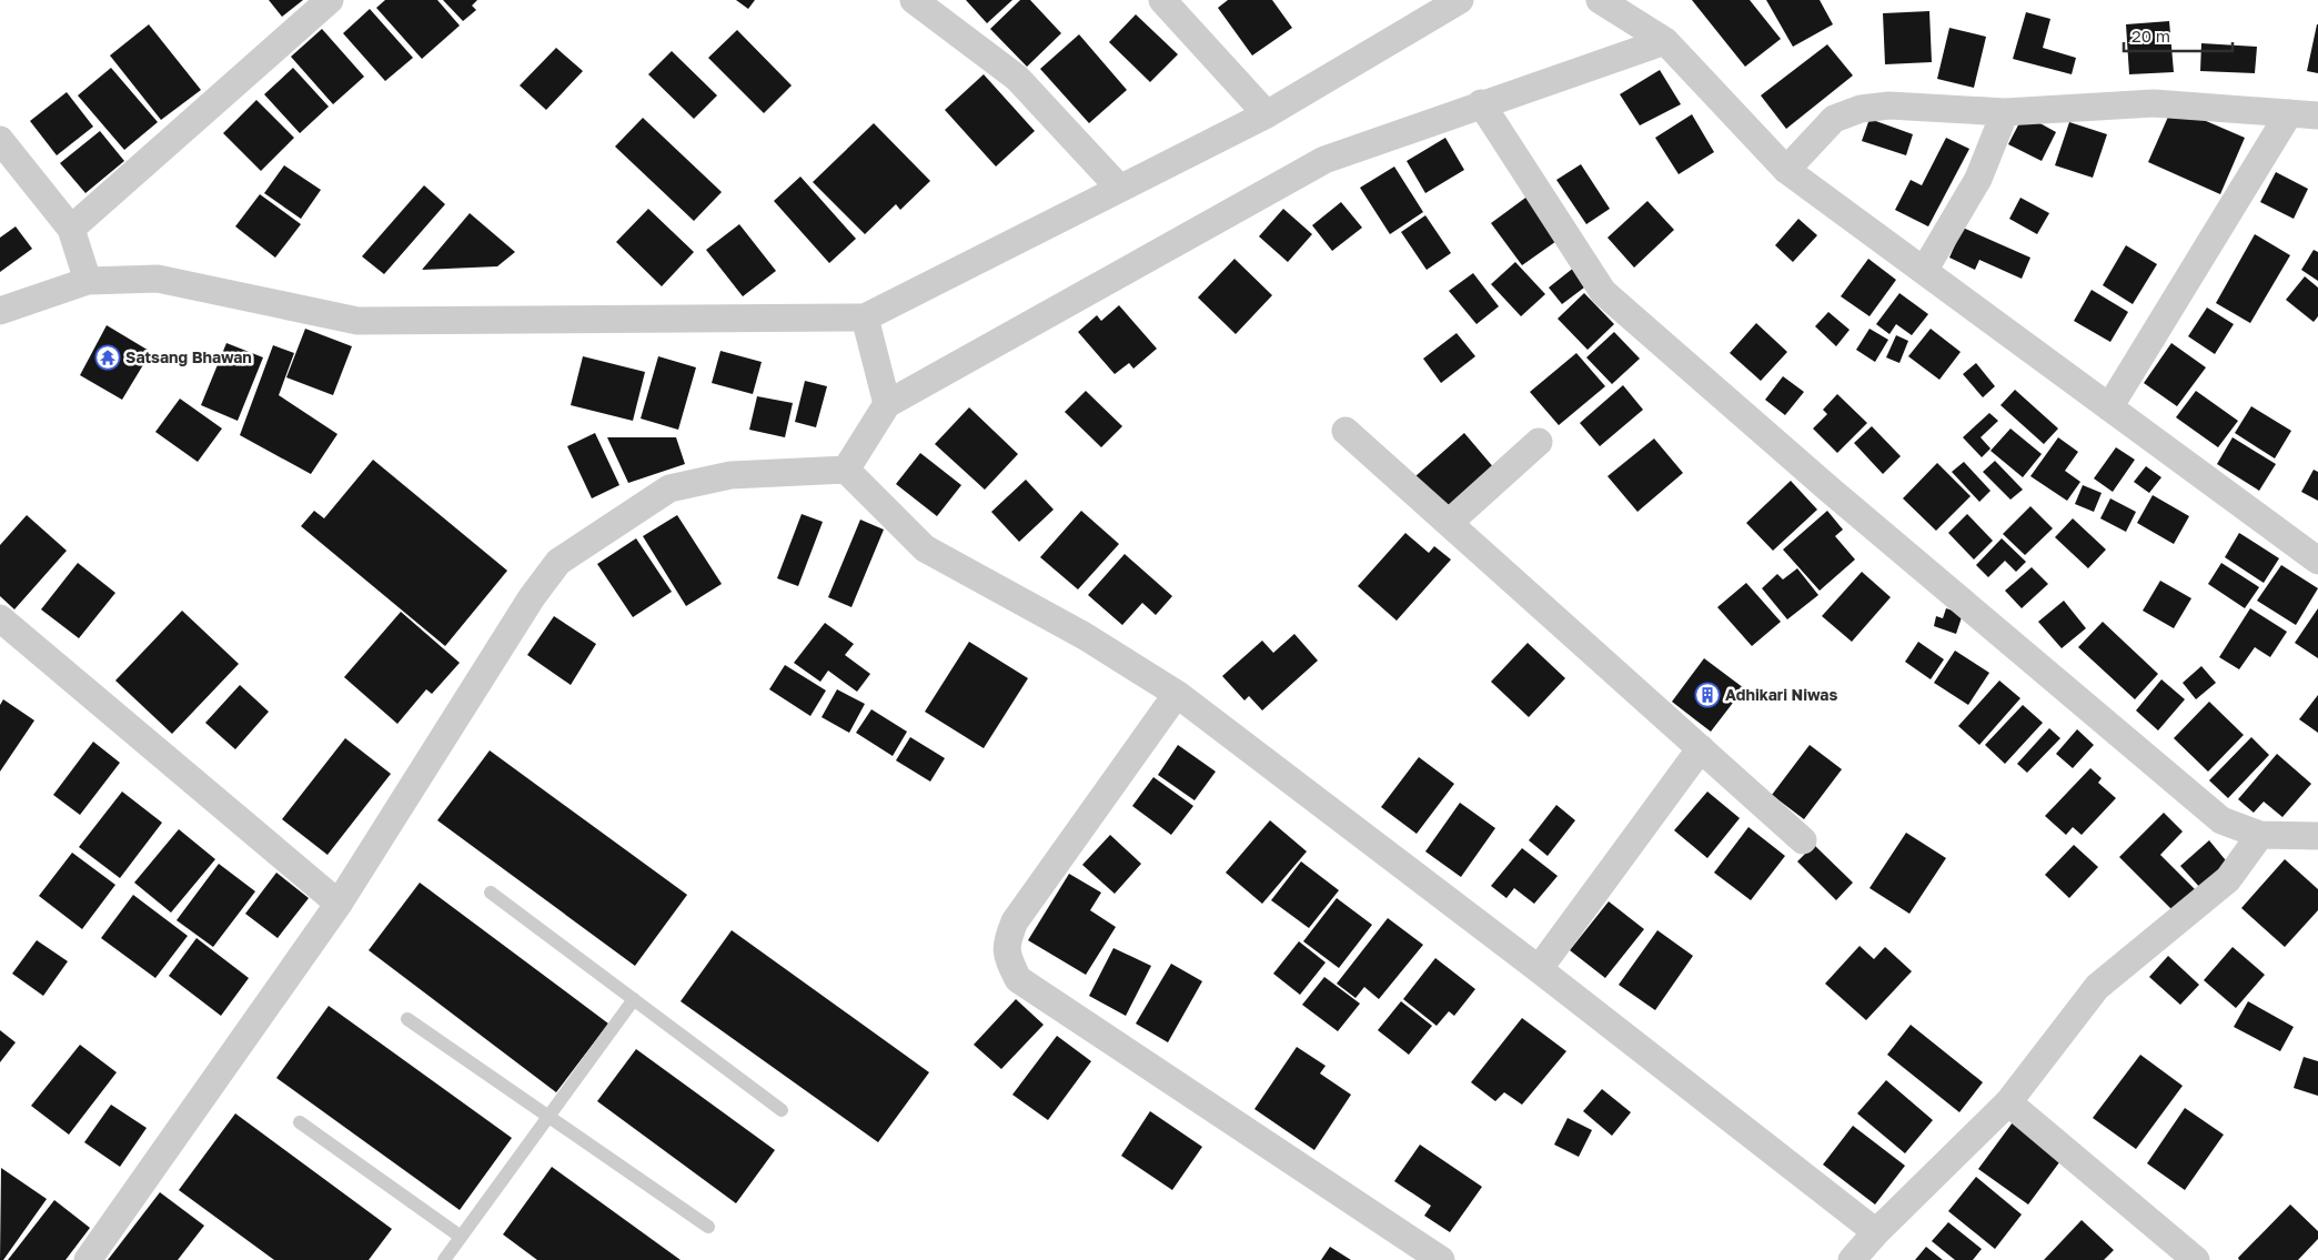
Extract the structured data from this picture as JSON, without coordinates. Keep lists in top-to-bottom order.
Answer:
{
  "places": {
    "temple": ["Satsang Bhawan"],
    "building": ["Adhikari Niwas"]
  },
  "scale_bar": "20 m"
}
